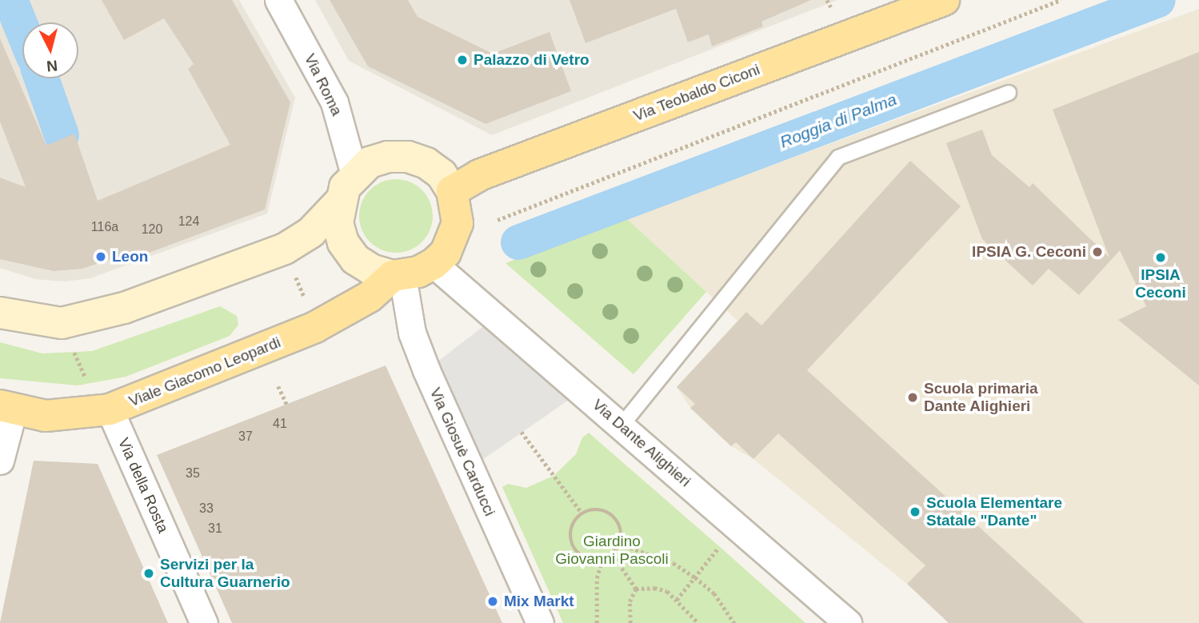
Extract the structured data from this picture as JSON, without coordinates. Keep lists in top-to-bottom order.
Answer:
{
  "streets": {
    "main road": ["Via Teobaldo Ciconi", "Viale Giacomo Leopardi"],
    "street": [
      "Via Roma",
      "Via Dante Alighieri",
      "Via Giosuè Carducci",
      "Via della Rosta"
    ]
  },
  "crossings": [
    ["Via Roma", "Via Teobaldo Ciconi"],
    ["Via Roma", "Viale Giacomo Leopardi"],
    ["Via Roma", "Via Dante Alighieri"],
    ["Via Roma", "Via Giosuè Carducci"],
    ["Via Teobaldo Ciconi", "Viale Giacomo Leopardi"],
    ["Via Teobaldo Ciconi", "Via Dante Alighieri"],
    ["Via Teobaldo Ciconi", "Via Giosuè Carducci"],
    ["Viale Giacomo Leopardi", "Via Dante Alighieri"],
    ["Viale Giacomo Leopardi", "Via Giosuè Carducci"],
    ["Viale Giacomo Leopardi", "Via della Rosta"],
    ["Via Dante Alighieri", "Via Giosuè Carducci"]
  ],
  "water": ["Roggia di Palma"],
  "parks": ["Giardino Giovanni Pascoli"],
  "places": [
    "Palazzo di Vetro",
    "IPSIA G. Ceconi",
    "Leon",
    "IPSIA Ceconi",
    "Scuola primaria Dante Alighieri",
    "Scuola Elementare Statale \"Dante\"",
    "Servizi per la Cultura Guarnerio",
    "Mix Markt"
  ],
  "house_numbers": [
    "124",
    "116a",
    "120",
    "41",
    "37",
    "35",
    "33",
    "31"
  ],
  "north": "bottom"
}
